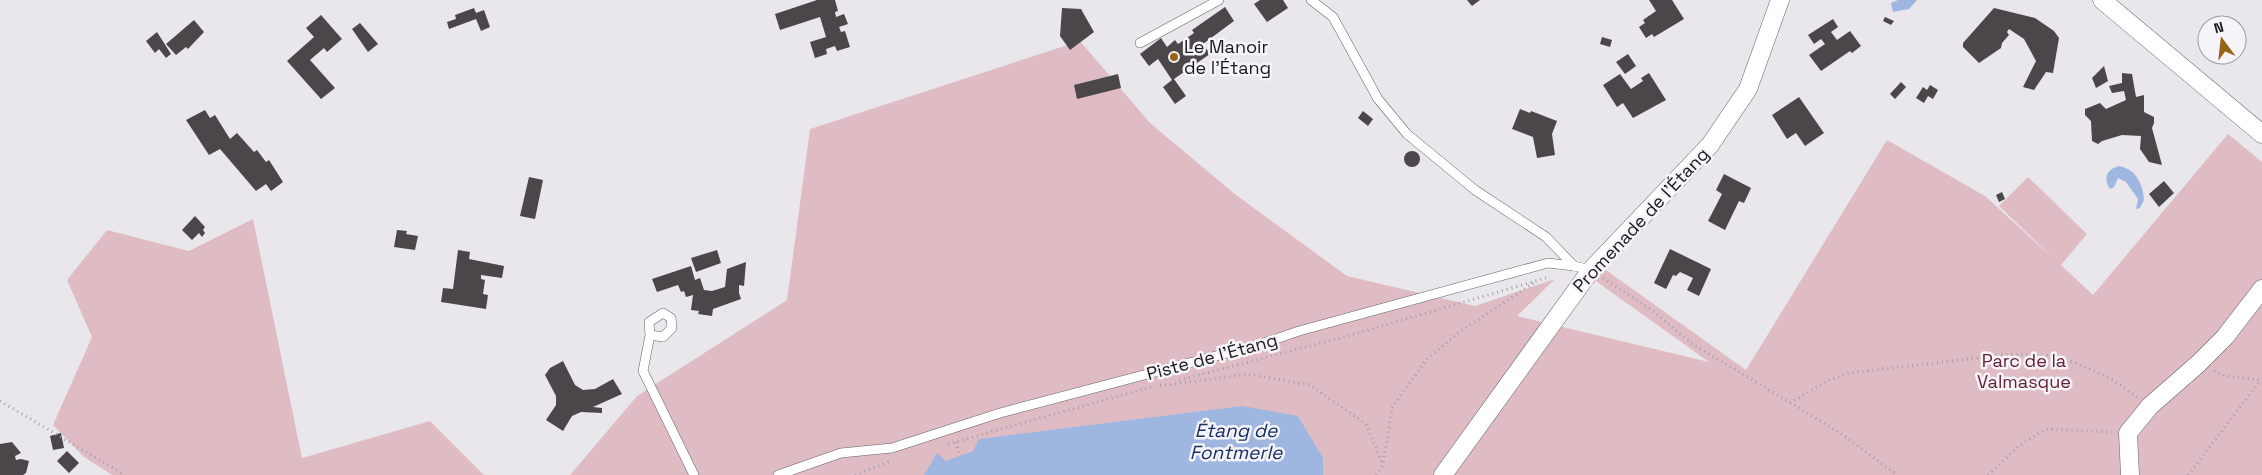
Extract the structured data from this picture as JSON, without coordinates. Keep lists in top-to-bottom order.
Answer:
{
  "streets": {
    "street": ["Promenade de l'Étang"],
    "path": ["Piste de l'Étang"]
  },
  "water": ["Étang de Fontmerle"],
  "parks": ["Parc de la Valmasque"],
  "places": ["Le Manoir de l'Étang"],
  "north": "top"
}
